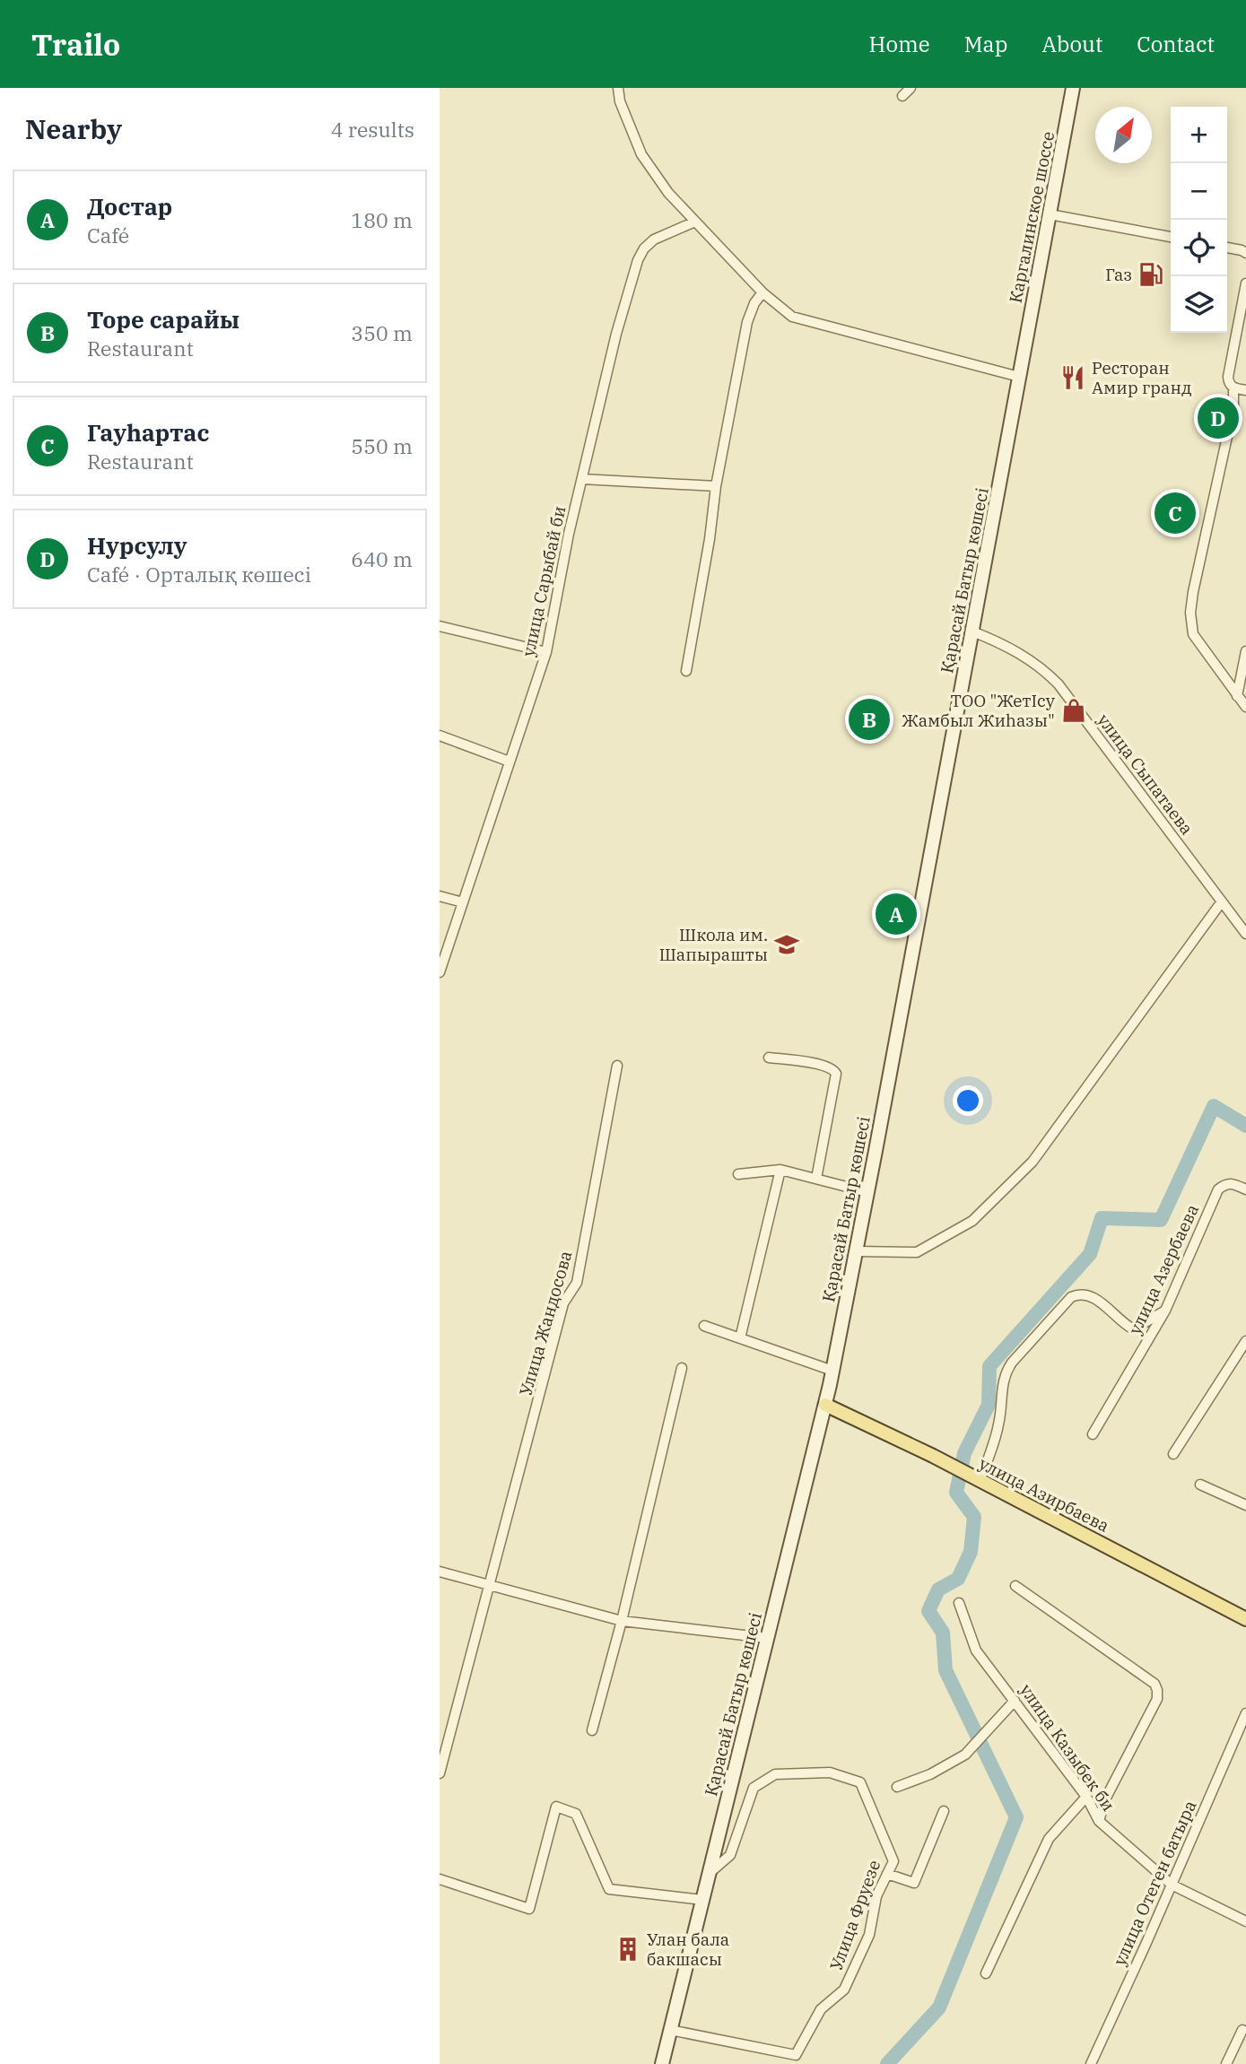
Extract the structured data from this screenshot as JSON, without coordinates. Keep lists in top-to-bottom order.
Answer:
{
  "streets": {
    "main road": ["Каргалинское шоссе", "Қарасай Батыр көшесі", "улица Азирбаева"],
    "street": [
      "улица Сарыбай би",
      "улица Сыпатаева",
      "улица Азербаева",
      "Улица Жандосова",
      "улица Казыбек би",
      "улица Отеген батыра",
      "Улица Фруезе"
    ]
  },
  "crossings": [
    ["Каргалинское шоссе", "Қарасай Батыр көшесі"],
    ["Қарасай Батыр көшесі", "улица Сыпатаева"],
    ["Қарасай Батыр көшесі", "улица Азирбаева"],
    ["Қарасай Батыр көшесі", "Улица Фруезе"],
    ["улица Казыбек би", "улица Отеген батыра"]
  ],
  "places": {
    "fuel station": ["Газ"],
    "restaurant": ["Ресторан Амир гранд"],
    "shop": ["ТОО \"ЖетIсу Жамбыл Жиhазы\""],
    "school or university": ["Школа им. Шапырашты"],
    "building": ["Улан бала бакшасы"]
  },
  "north": "top right",
  "page": {
    "header": "Trailo",
    "nav": [
      "Home",
      "Map",
      "About",
      "Contact"
    ],
    "heading": ["Nearby", "4 results"],
    "map_buttons": ["+", "−"],
    "list": [
      {
        "mark": "A",
        "name": "Достар",
        "note": "Café",
        "value": "180 m"
      },
      {
        "mark": "B",
        "name": "Торе сарайы",
        "note": "Restaurant",
        "value": "350 m"
      },
      {
        "mark": "C",
        "name": "Гауhартас",
        "note": "Restaurant",
        "value": "550 m"
      },
      {
        "mark": "D",
        "name": "Нурсулу",
        "note": "Café · Орталық көшесі",
        "value": "640 m"
      }
    ],
    "pins": [
      "D",
      "C",
      "B",
      "A"
    ]
  }
}
